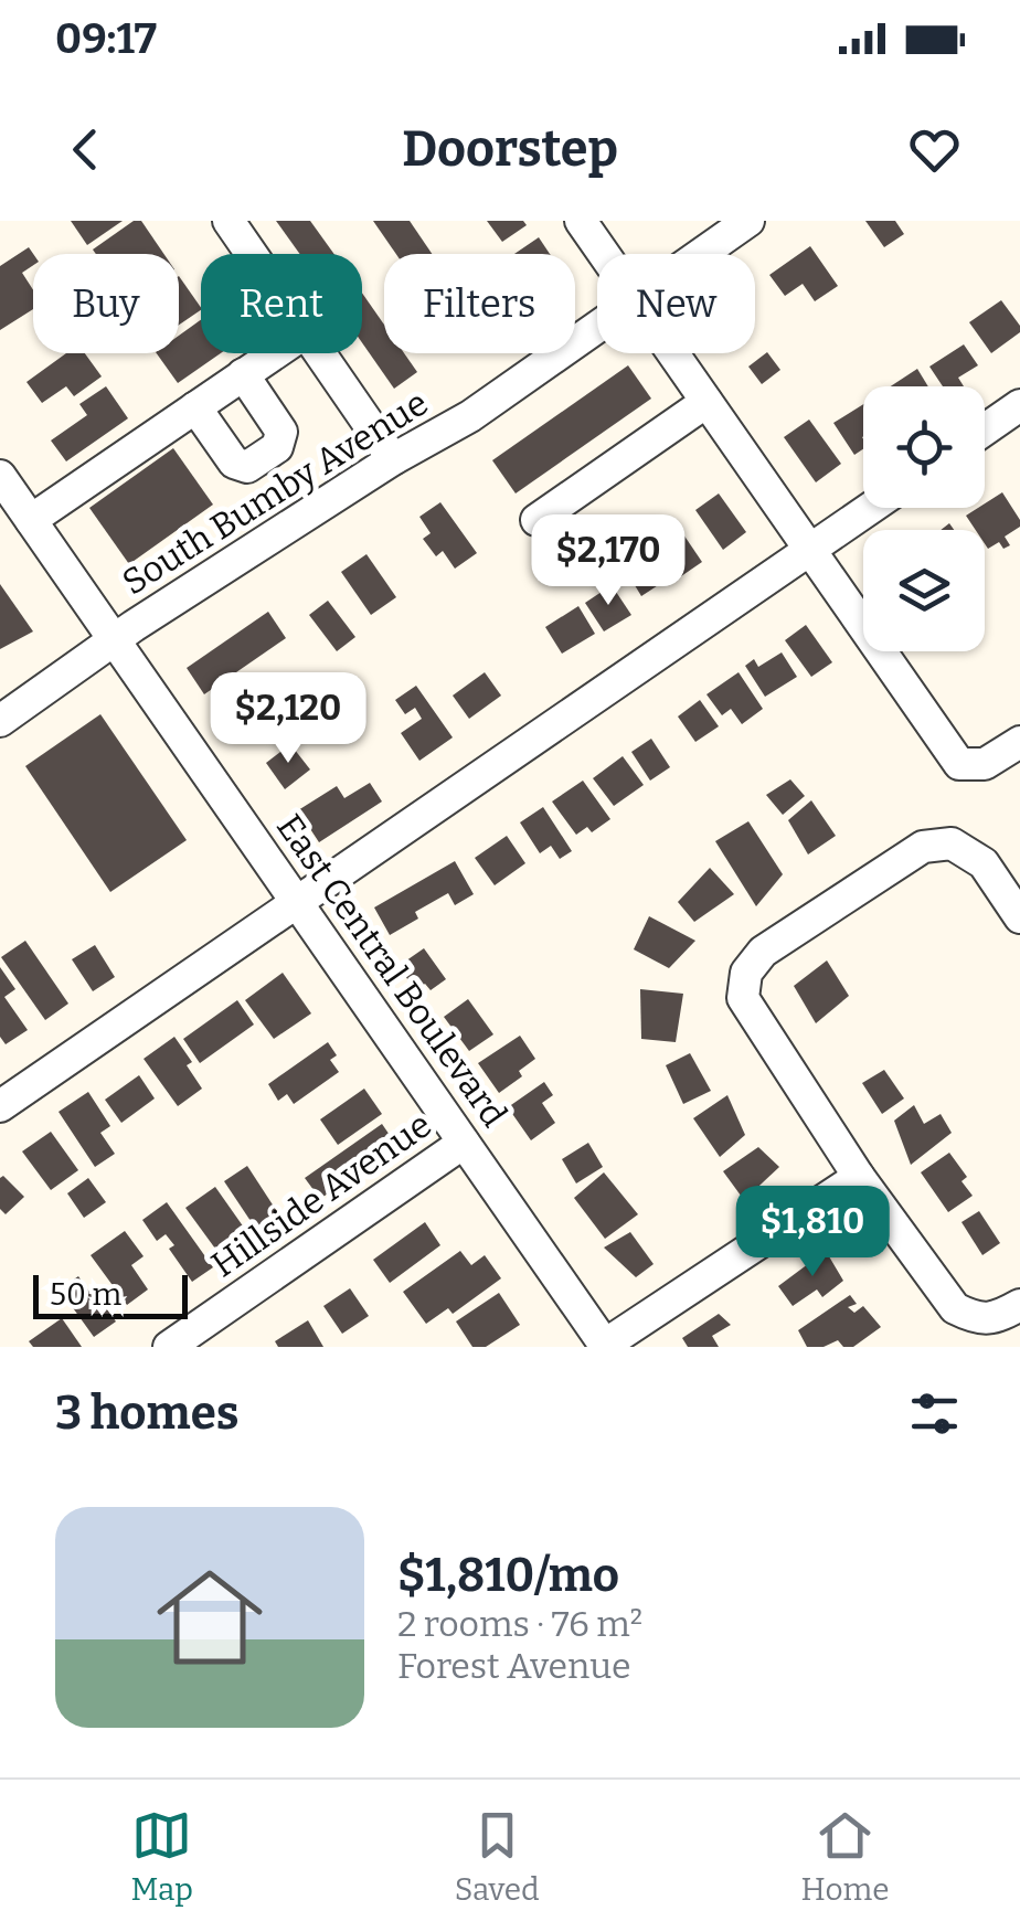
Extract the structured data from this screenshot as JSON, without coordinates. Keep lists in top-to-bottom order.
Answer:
{
  "streets": {
    "street": ["South Bumby Avenue", "East Central Boulevard", "Hillside Avenue"]
  },
  "crossings": [
    ["South Bumby Avenue", "East Central Boulevard"],
    ["East Central Boulevard", "Hillside Avenue"]
  ],
  "scale_bar": "50 m",
  "page": {
    "status": "09:17",
    "header": "Doorstep",
    "chip": [
      "Buy",
      "Rent",
      "Filters",
      "New"
    ],
    "price": ["$2,170", "$2,120", "$1,810"],
    "scale": "50 m",
    "heading": "3 homes",
    "list": [
      {
        "name": "$1,810/mo",
        "note": "2 rooms · 76 m² · Forest Avenue"
      }
    ],
    "tabs": ["Map", "Saved", "Home"]
  }
}
